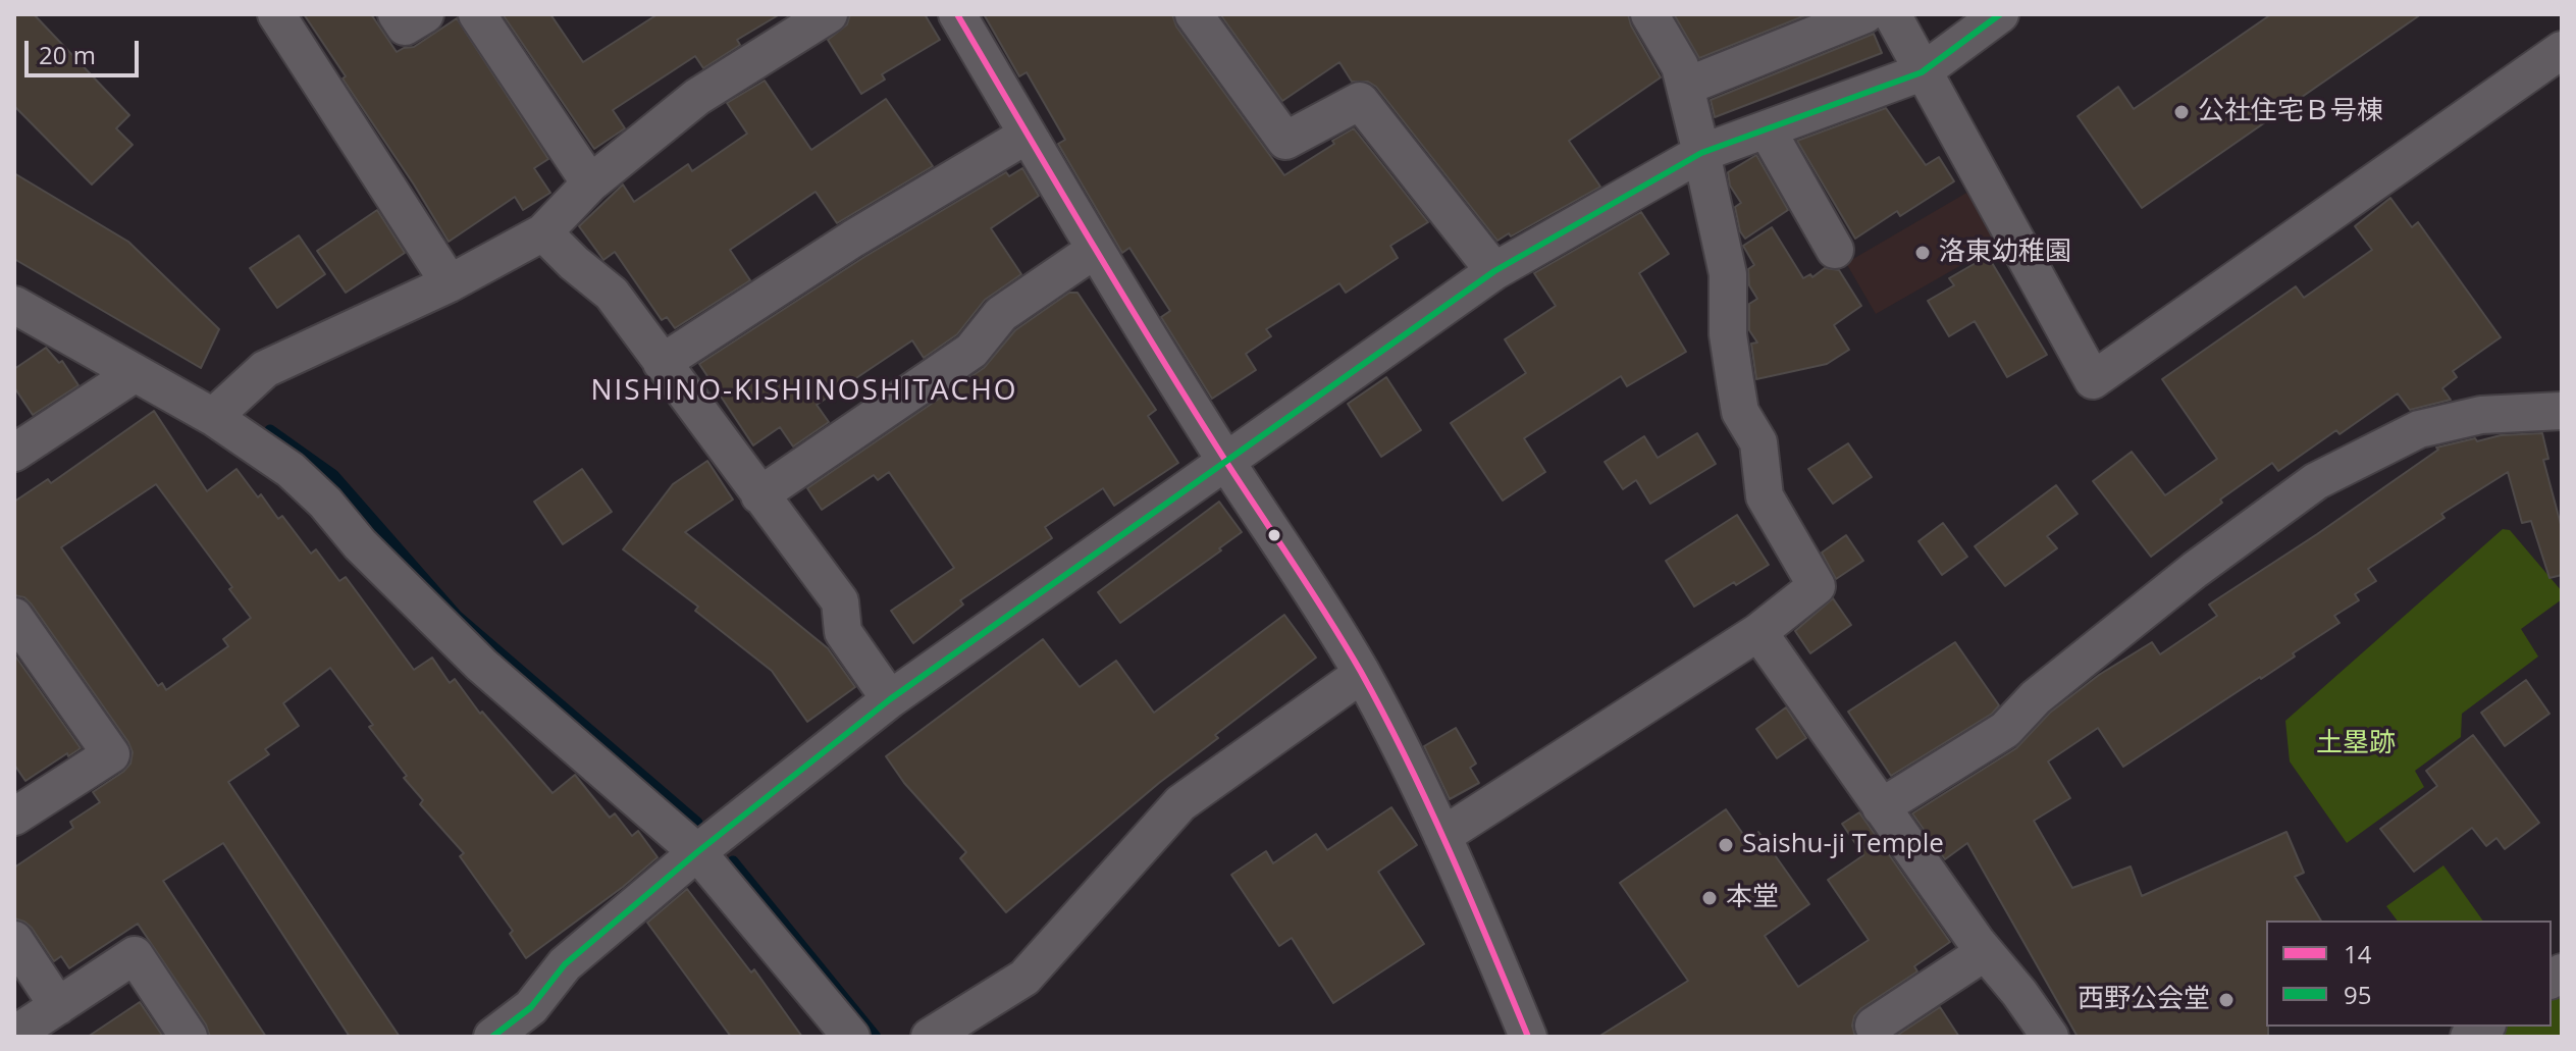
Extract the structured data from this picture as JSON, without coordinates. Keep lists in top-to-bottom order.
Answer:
{
  "districts": ["NISHINO-KISHINOSHITACHO"],
  "parks": ["土塁跡"],
  "places": [
    "公社住宅Ｂ号棟",
    "洛東幼稚園",
    "Saishu-ji Temple",
    "本堂",
    "西野公会堂"
  ],
  "lines": ["transit line 14", "transit line 95"],
  "legend": ["14", "95"],
  "scale_bar": "20 m"
}
